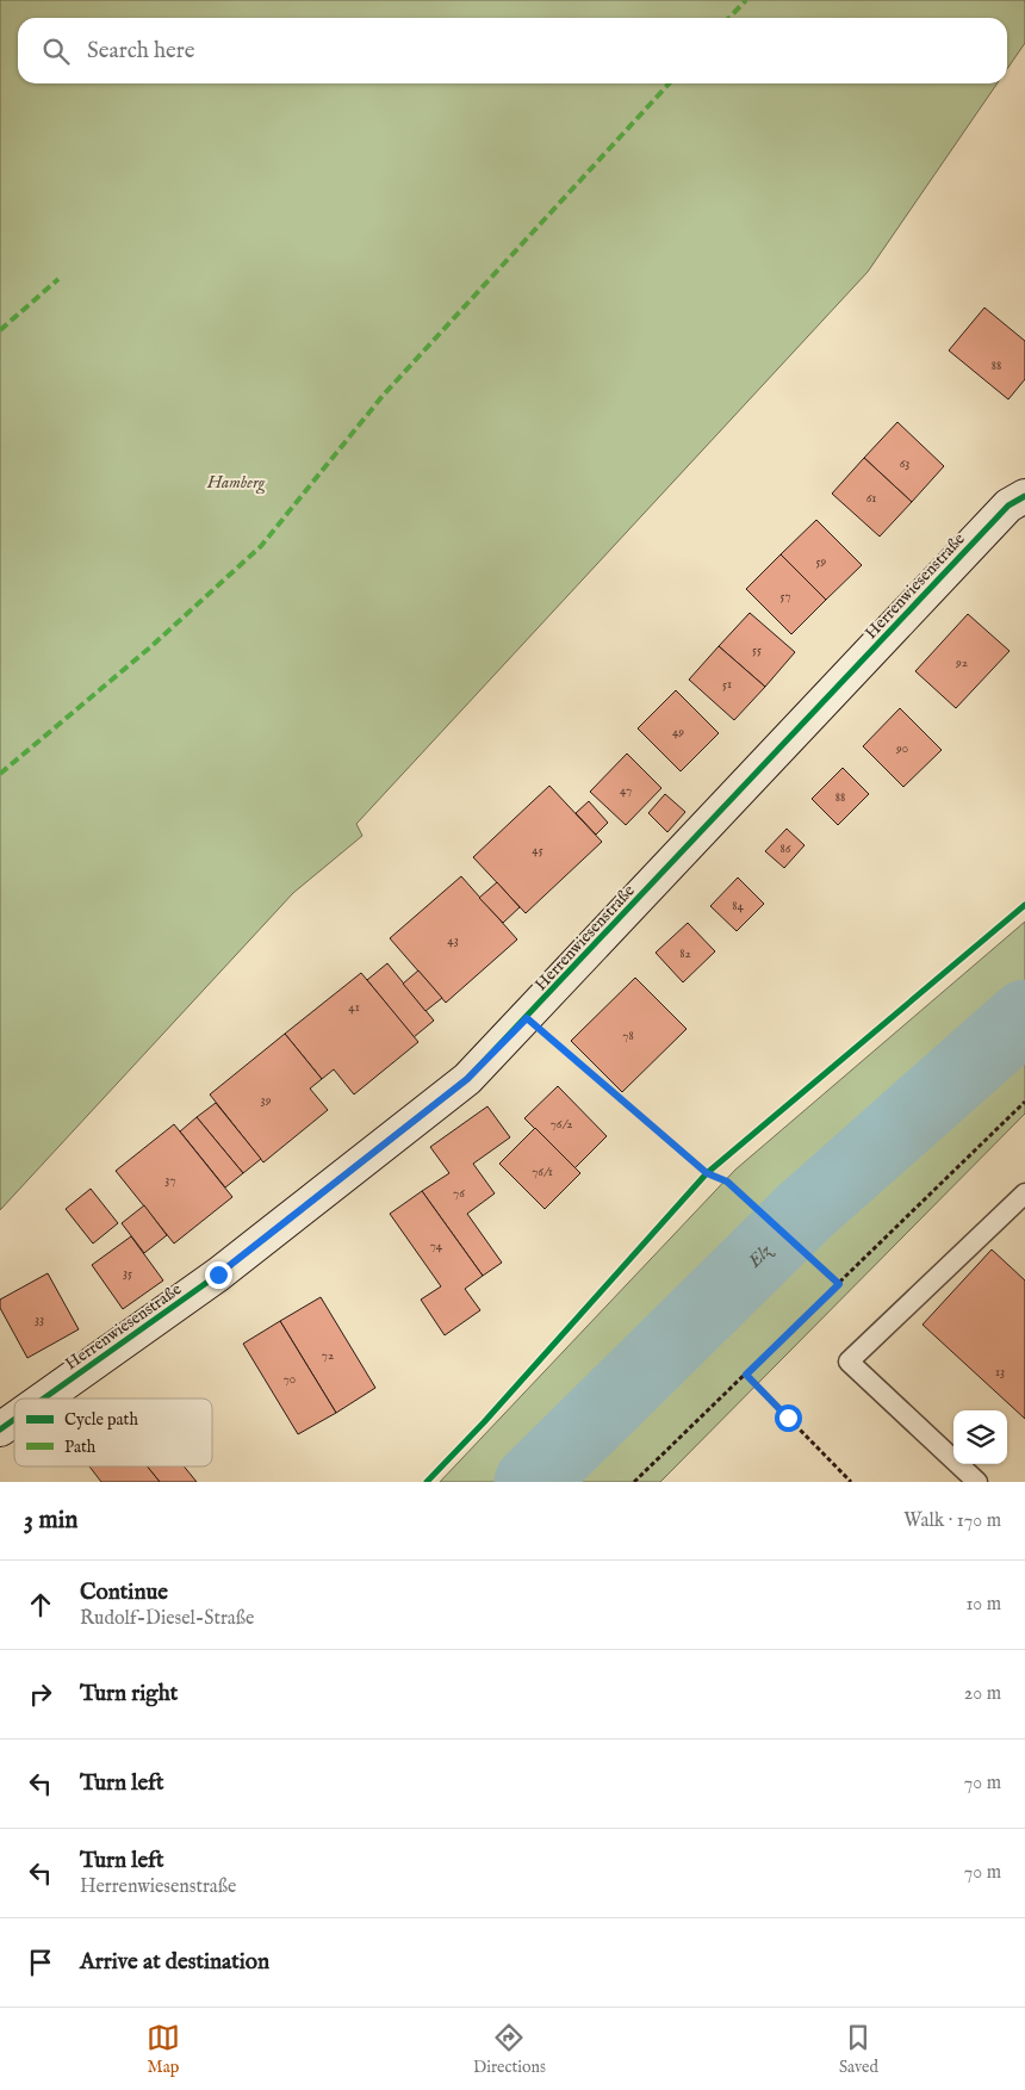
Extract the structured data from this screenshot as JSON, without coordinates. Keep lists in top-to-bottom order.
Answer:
{
  "streets": {
    "street": ["Herrenwiesenstraße"]
  },
  "water": ["Elz"],
  "parks": ["Hamberg"],
  "house_numbers": [
    "88",
    "63",
    "61",
    "59",
    "57",
    "55",
    "92",
    "51",
    "49",
    "90",
    "47",
    "88",
    "86",
    "45",
    "84",
    "43",
    "82",
    "41",
    "78",
    "39",
    "76/2",
    "76/1",
    "37",
    "76",
    "74",
    "35",
    "33",
    "72",
    "13",
    "70"
  ],
  "legend": ["Cycle path", "Path"],
  "page": {
    "search": "Search here",
    "heading": ["3 min", "Walk · 170 m"],
    "list": [
      ["Continue", "Rudolf-Diesel-Straße", "10 m"],
      ["Turn right", "20 m"],
      ["Turn left", "70 m"],
      ["Turn left", "Herrenwiesenstraße", "70 m"],
      "Arrive at destination"
    ],
    "nav": ["Map", "Directions", "Saved"]
  }
}
